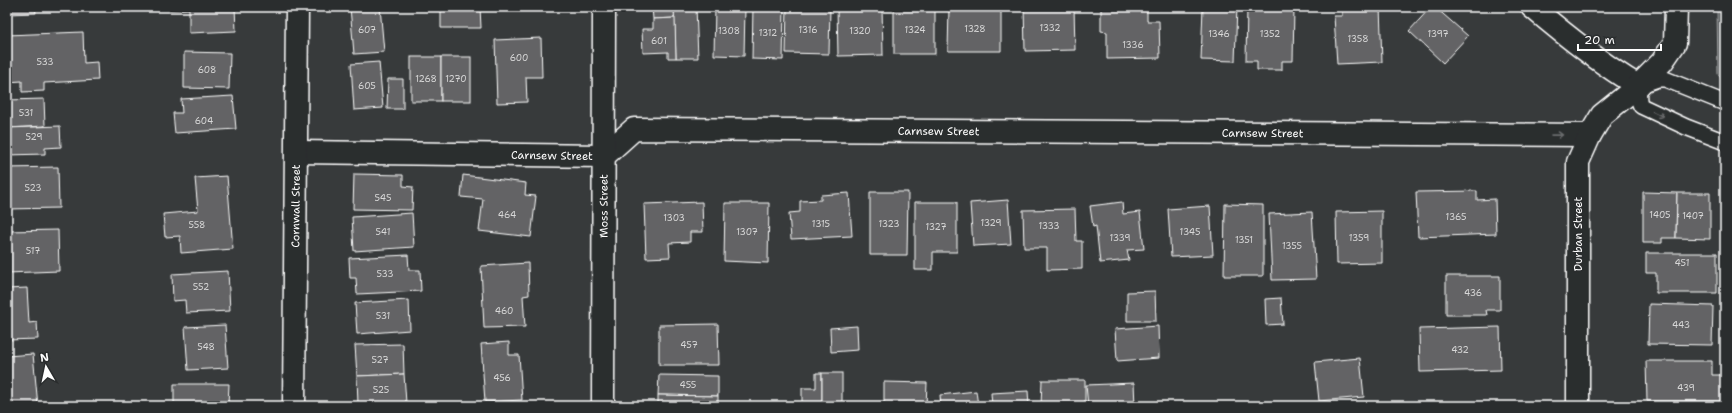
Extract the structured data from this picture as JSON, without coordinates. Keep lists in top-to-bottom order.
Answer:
{
  "streets": {
    "street": [
      "Carnsew Street",
      "Moss Street",
      "Cornwall Street",
      "Durban Street"
    ]
  },
  "crossings": [
    ["Carnsew Street", "Moss Street"],
    ["Carnsew Street", "Cornwall Street"],
    ["Carnsew Street", "Durban Street"]
  ],
  "one_way": ["Carnsew Street"],
  "house_numbers": [
    "1332",
    "1328",
    "607",
    "1316",
    "1324",
    "1308",
    "1320",
    "1312",
    "1346",
    "1352",
    "1397",
    "1358",
    "601",
    "1336",
    "600",
    "533",
    "608",
    "1268",
    "1270",
    "605",
    "531",
    "604",
    "529",
    "523",
    "545",
    "464",
    "1405",
    "1407",
    "1365",
    "1303",
    "1329",
    "1315",
    "1323",
    "558",
    "1333",
    "1327",
    "541",
    "1307",
    "1345",
    "1339",
    "1359",
    "1351",
    "1355",
    "517",
    "451",
    "533",
    "552",
    "436",
    "460",
    "531",
    "443",
    "457",
    "548",
    "432",
    "527",
    "456",
    "455",
    "439",
    "525"
  ],
  "scale_bar": "20 m",
  "north": "top"
}
